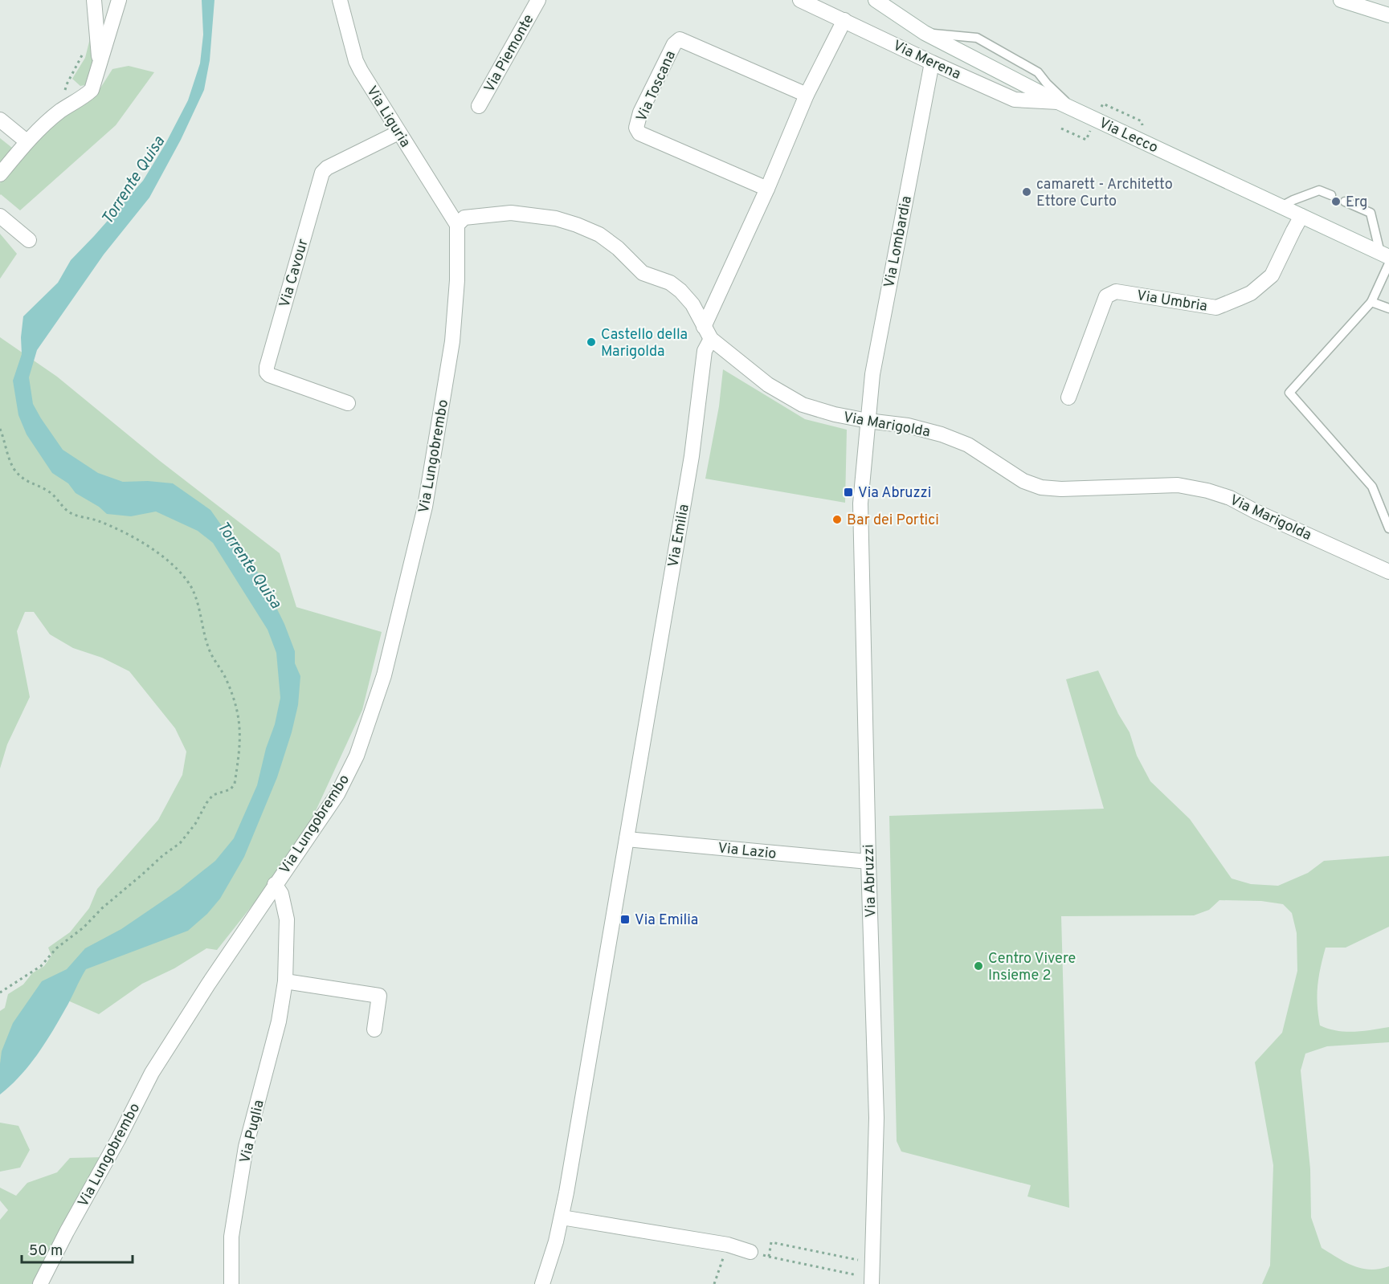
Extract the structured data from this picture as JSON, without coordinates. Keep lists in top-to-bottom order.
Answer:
{
  "streets": {
    "street": [
      "Via Piemonte",
      "Via Merena",
      "Via Toscana",
      "Via Liguria",
      "Via Lecco",
      "Via Lombardia",
      "Via Cavour",
      "Via Umbria",
      "Via Marigolda",
      "Via Lungobrembo",
      "Via Emilia",
      "Via Lazio",
      "Via Abruzzi",
      "Via Puglia"
    ]
  },
  "crossings": [
    ["Via Merena", "Via Lecco"],
    ["Via Merena", "Via Lombardia"],
    ["Via Liguria", "Via Cavour"],
    ["Via Liguria", "Via Marigolda"],
    ["Via Liguria", "Via Lungobrembo"],
    ["Via Lecco", "Via Umbria"],
    ["Via Lombardia", "Via Marigolda"],
    ["Via Lombardia", "Via Abruzzi"],
    ["Via Marigolda", "Via Lungobrembo"],
    ["Via Marigolda", "Via Emilia"],
    ["Via Marigolda", "Via Abruzzi"],
    ["Via Lungobrembo", "Via Puglia"],
    ["Via Emilia", "Via Lazio"],
    ["Via Lazio", "Via Abruzzi"]
  ],
  "water": ["Torrente Quisa"],
  "places": {
    "other": [
      "camarett - Architetto Ettore Curto",
      "Erg",
      "Castello della Marigolda",
      "Bar dei Portici",
      "Centro Vivere Insieme 2"
    ],
    "transit": ["Via Abruzzi", "Via Emilia"]
  },
  "scale_bar": "50 m"
}
